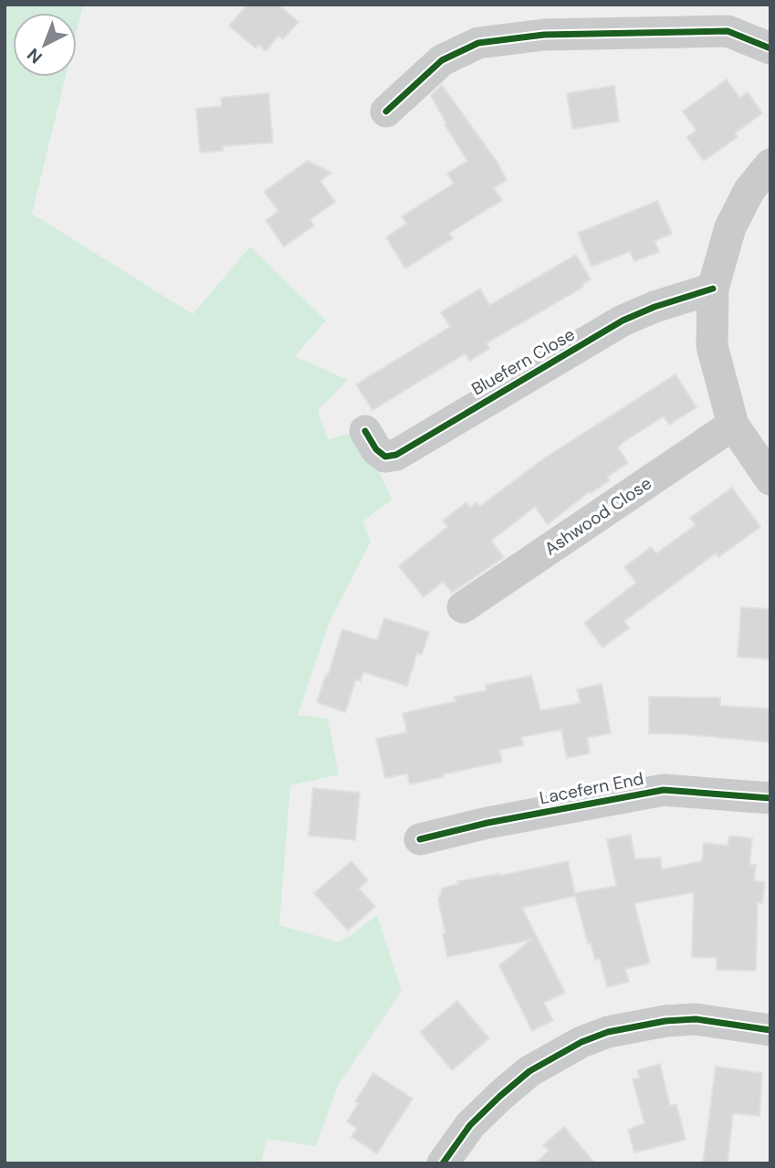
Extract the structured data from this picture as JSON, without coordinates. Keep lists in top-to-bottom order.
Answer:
{
  "streets": {
    "street": ["Bluefern Close", "Ashwood Close", "Lacefern End"]
  },
  "north": "bottom left"
}
